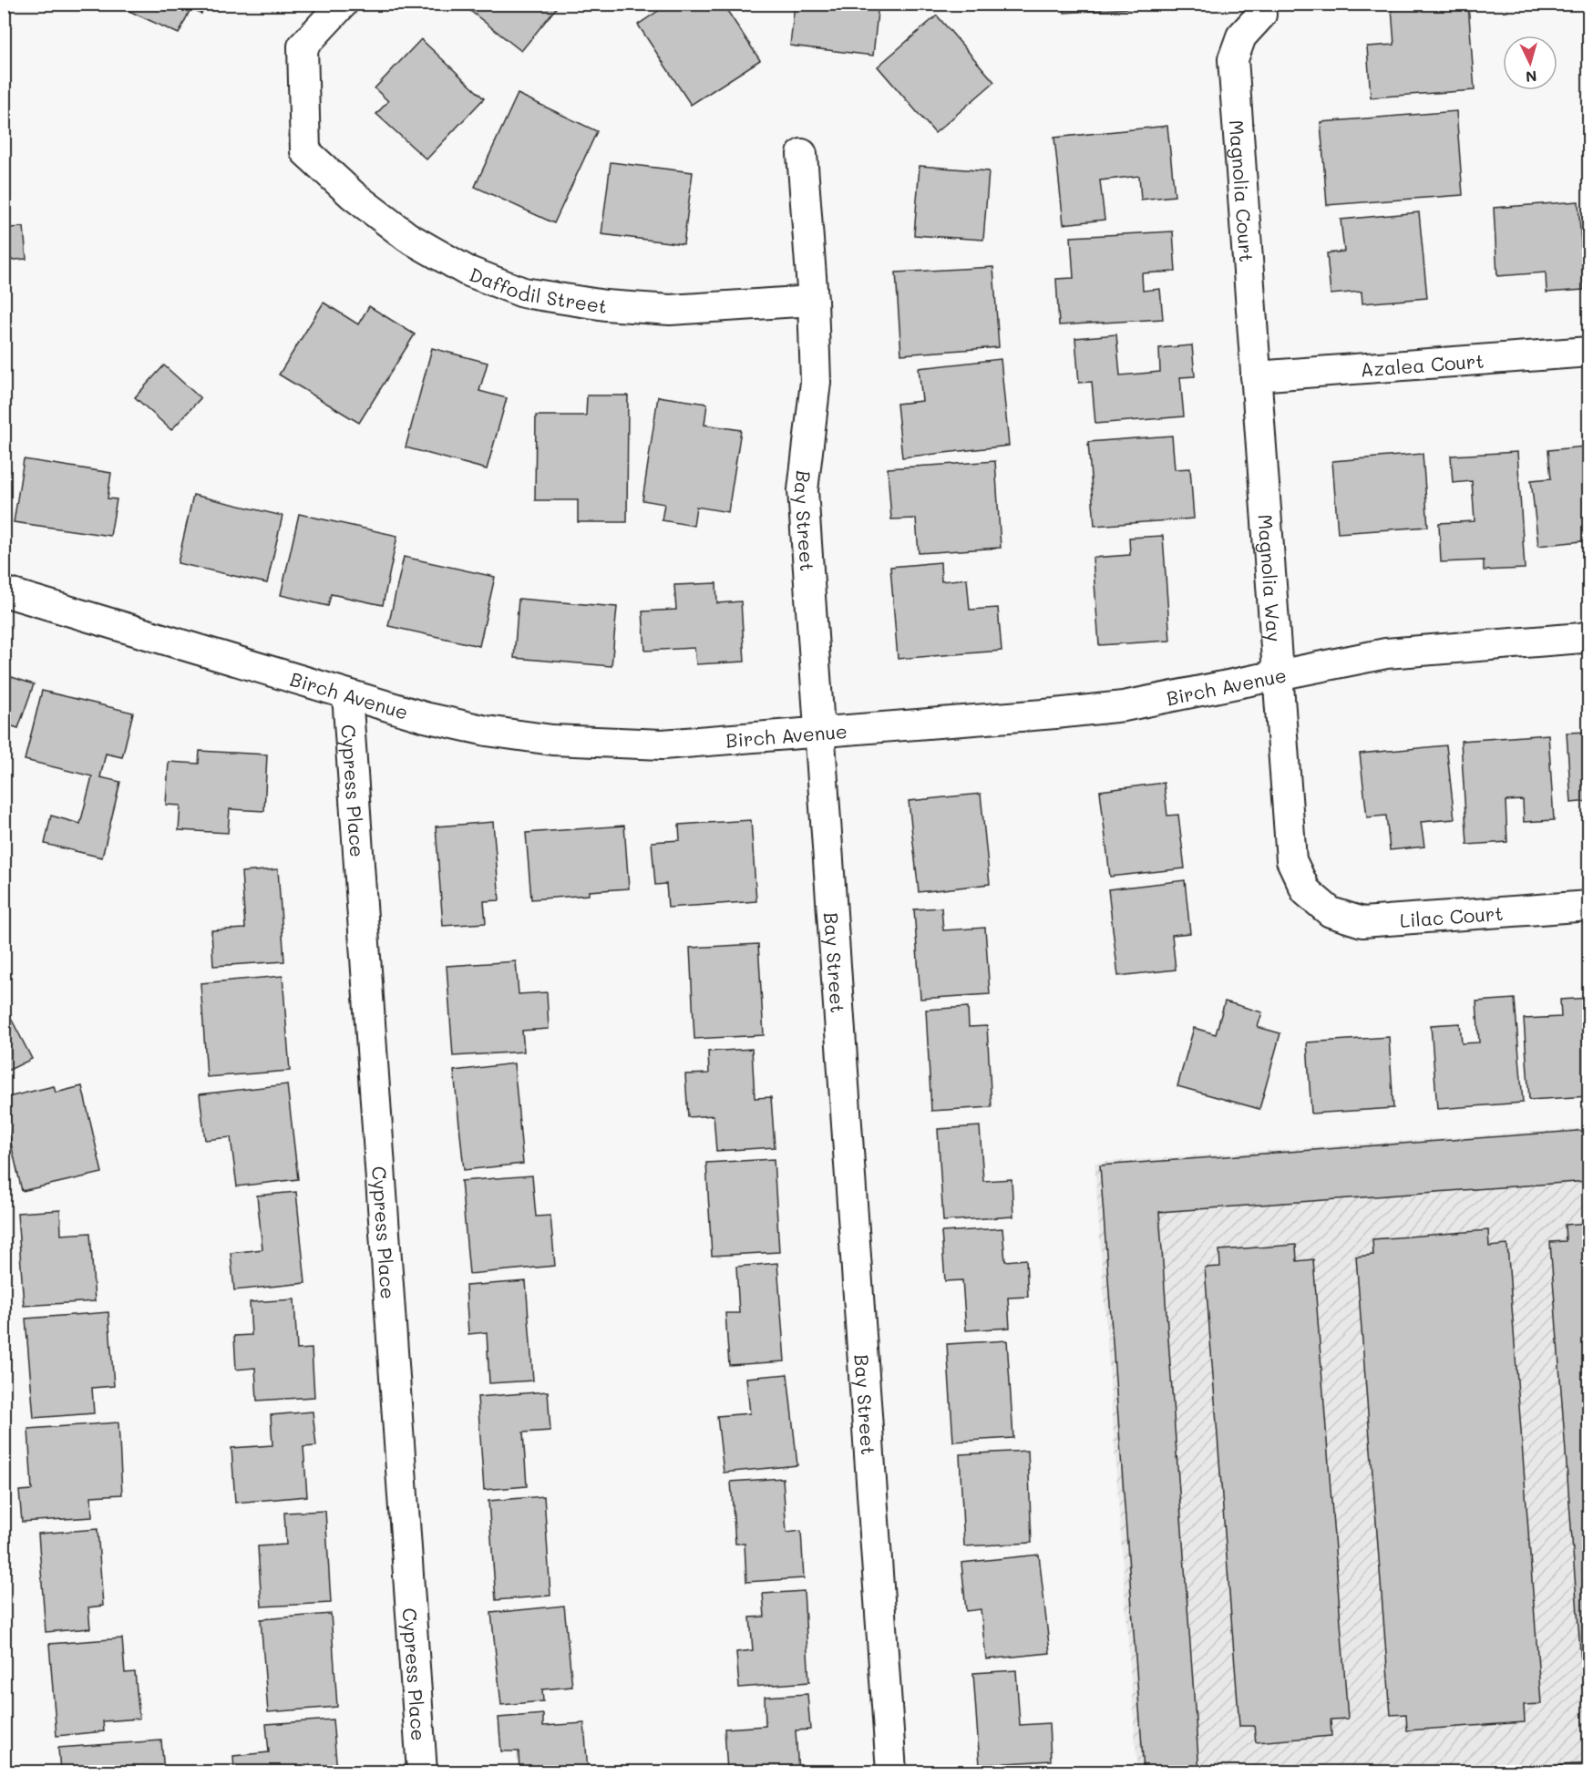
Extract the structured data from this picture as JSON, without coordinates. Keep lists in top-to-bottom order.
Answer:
{
  "streets": {
    "street": [
      "Magnolia Court",
      "Daffodil Street",
      "Azalea Court",
      "Bay Street",
      "Magnolia Way",
      "Birch Avenue",
      "Cypress Place",
      "Lilac Court"
    ]
  },
  "crossings": [
    ["Magnolia Court", "Azalea Court"],
    ["Magnolia Court", "Magnolia Way"],
    ["Daffodil Street", "Bay Street"],
    ["Azalea Court", "Magnolia Way"],
    ["Bay Street", "Birch Avenue"],
    ["Magnolia Way", "Birch Avenue"],
    ["Magnolia Way", "Lilac Court"],
    ["Birch Avenue", "Cypress Place"]
  ],
  "north": "bottom"
}
